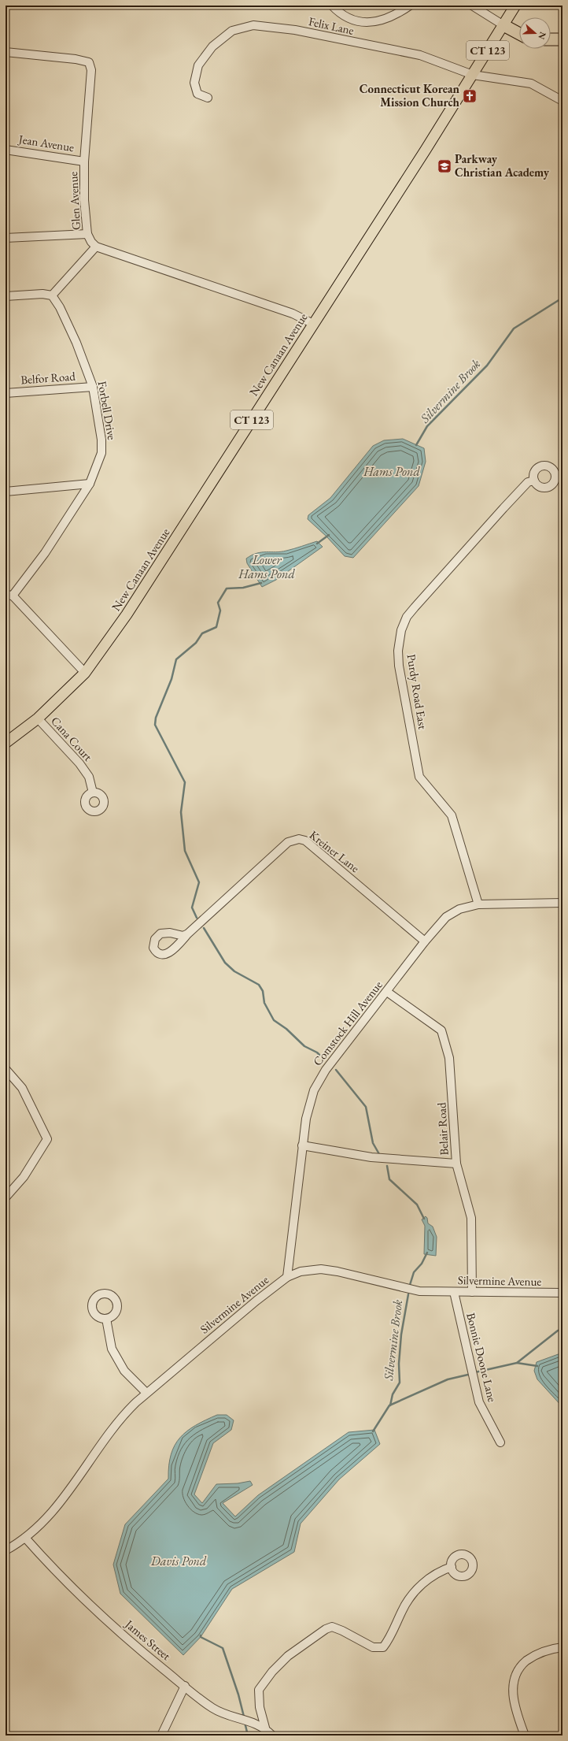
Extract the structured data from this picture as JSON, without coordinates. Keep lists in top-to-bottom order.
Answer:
{
  "streets": {
    "main road": ["CT 123", "New Canaan Avenue"],
    "street": [
      "Felix Lane",
      "Jean Avenue",
      "Glen Avenue",
      "Belfor Road",
      "Forbell Drive",
      "Purdy Road East",
      "Cana Court",
      "Kreiner Lane",
      "Comstock Hill Avenue",
      "Belair Road",
      "Silvermine Avenue",
      "Bonnie Doone Lane",
      "James Street"
    ]
  },
  "crossings": [
    ["Felix Lane", "New Canaan Avenue"],
    ["Jean Avenue", "Glen Avenue"],
    ["New Canaan Avenue", "Forbell Drive"],
    ["New Canaan Avenue", "Cana Court"],
    ["Belfor Road", "Forbell Drive"],
    ["Purdy Road East", "Comstock Hill Avenue"],
    ["Kreiner Lane", "Comstock Hill Avenue"],
    ["Comstock Hill Avenue", "Belair Road"],
    ["Comstock Hill Avenue", "Silvermine Avenue"],
    ["Belair Road", "Silvermine Avenue"],
    ["Silvermine Avenue", "Bonnie Doone Lane"],
    ["Silvermine Avenue", "James Street"]
  ],
  "water": [
    "Silvermine Brook",
    "Hams Pond",
    "Lower Hams Pond",
    "Davis Pond"
  ],
  "places": {
    "church": ["Connecticut Korean Mission Church"],
    "school or university": ["Parkway Christian Academy"]
  },
  "north": "right"
}
